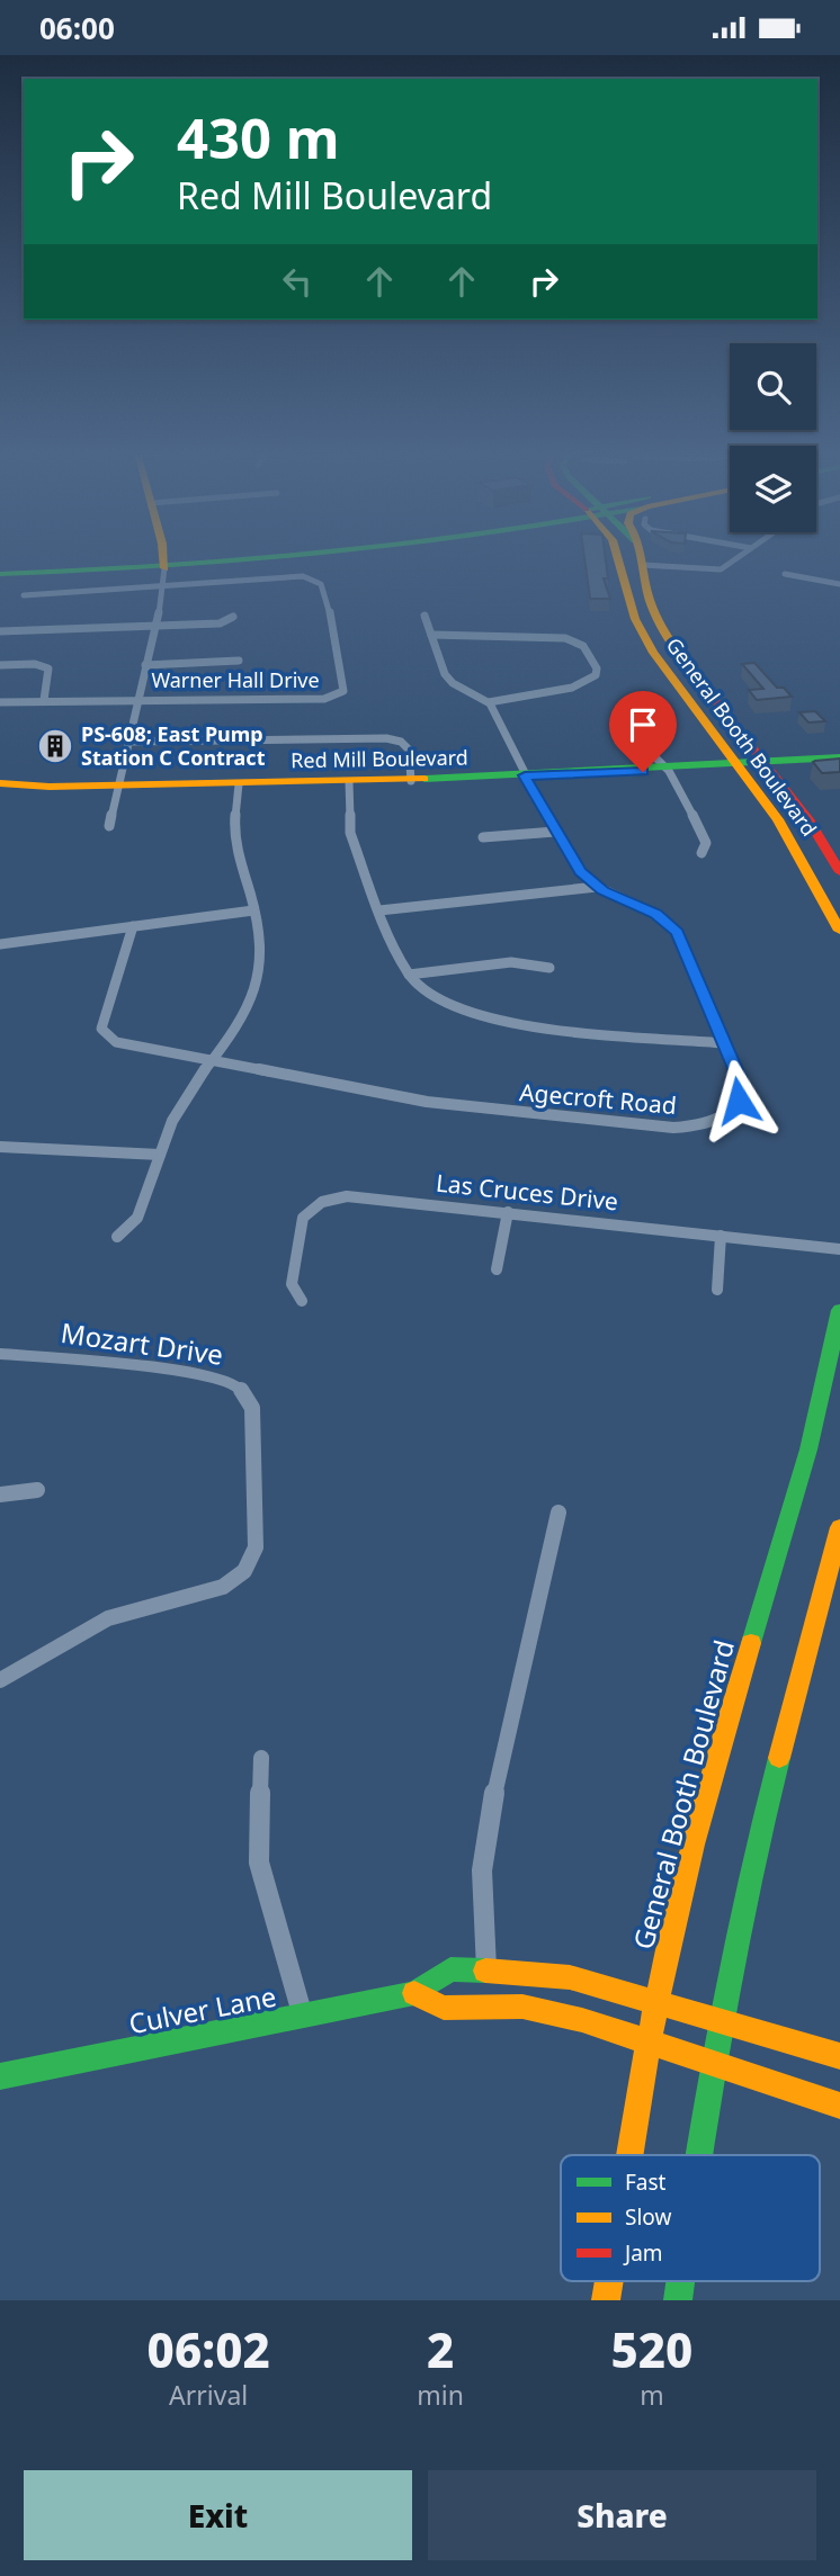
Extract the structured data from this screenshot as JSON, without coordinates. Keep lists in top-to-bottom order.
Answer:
{
  "streets": {
    "main road": ["General Booth Boulevard", "Red Mill Boulevard", "Culver Lane"],
    "street": [
      "Warner Hall Drive",
      "Agecroft Road",
      "Las Cruces Drive",
      "Mozart Drive"
    ]
  },
  "crossings": [
    ["General Booth Boulevard", "Red Mill Boulevard"],
    ["General Booth Boulevard", "Culver Lane"],
    ["Red Mill Boulevard", "Agecroft Road"]
  ],
  "places": {
    "building": ["PS-608; East Pump Station C Contract"]
  },
  "legend": ["Fast", "Slow", "Jam"],
  "page": {
    "status": "06:00",
    "turn": ["430 m", "Red Mill Boulevard"],
    "eta": [
      "06:02",
      "Arrival",
      "2",
      "min",
      "520",
      "m"
    ],
    "buttons": ["Exit", "Share"]
  }
}
